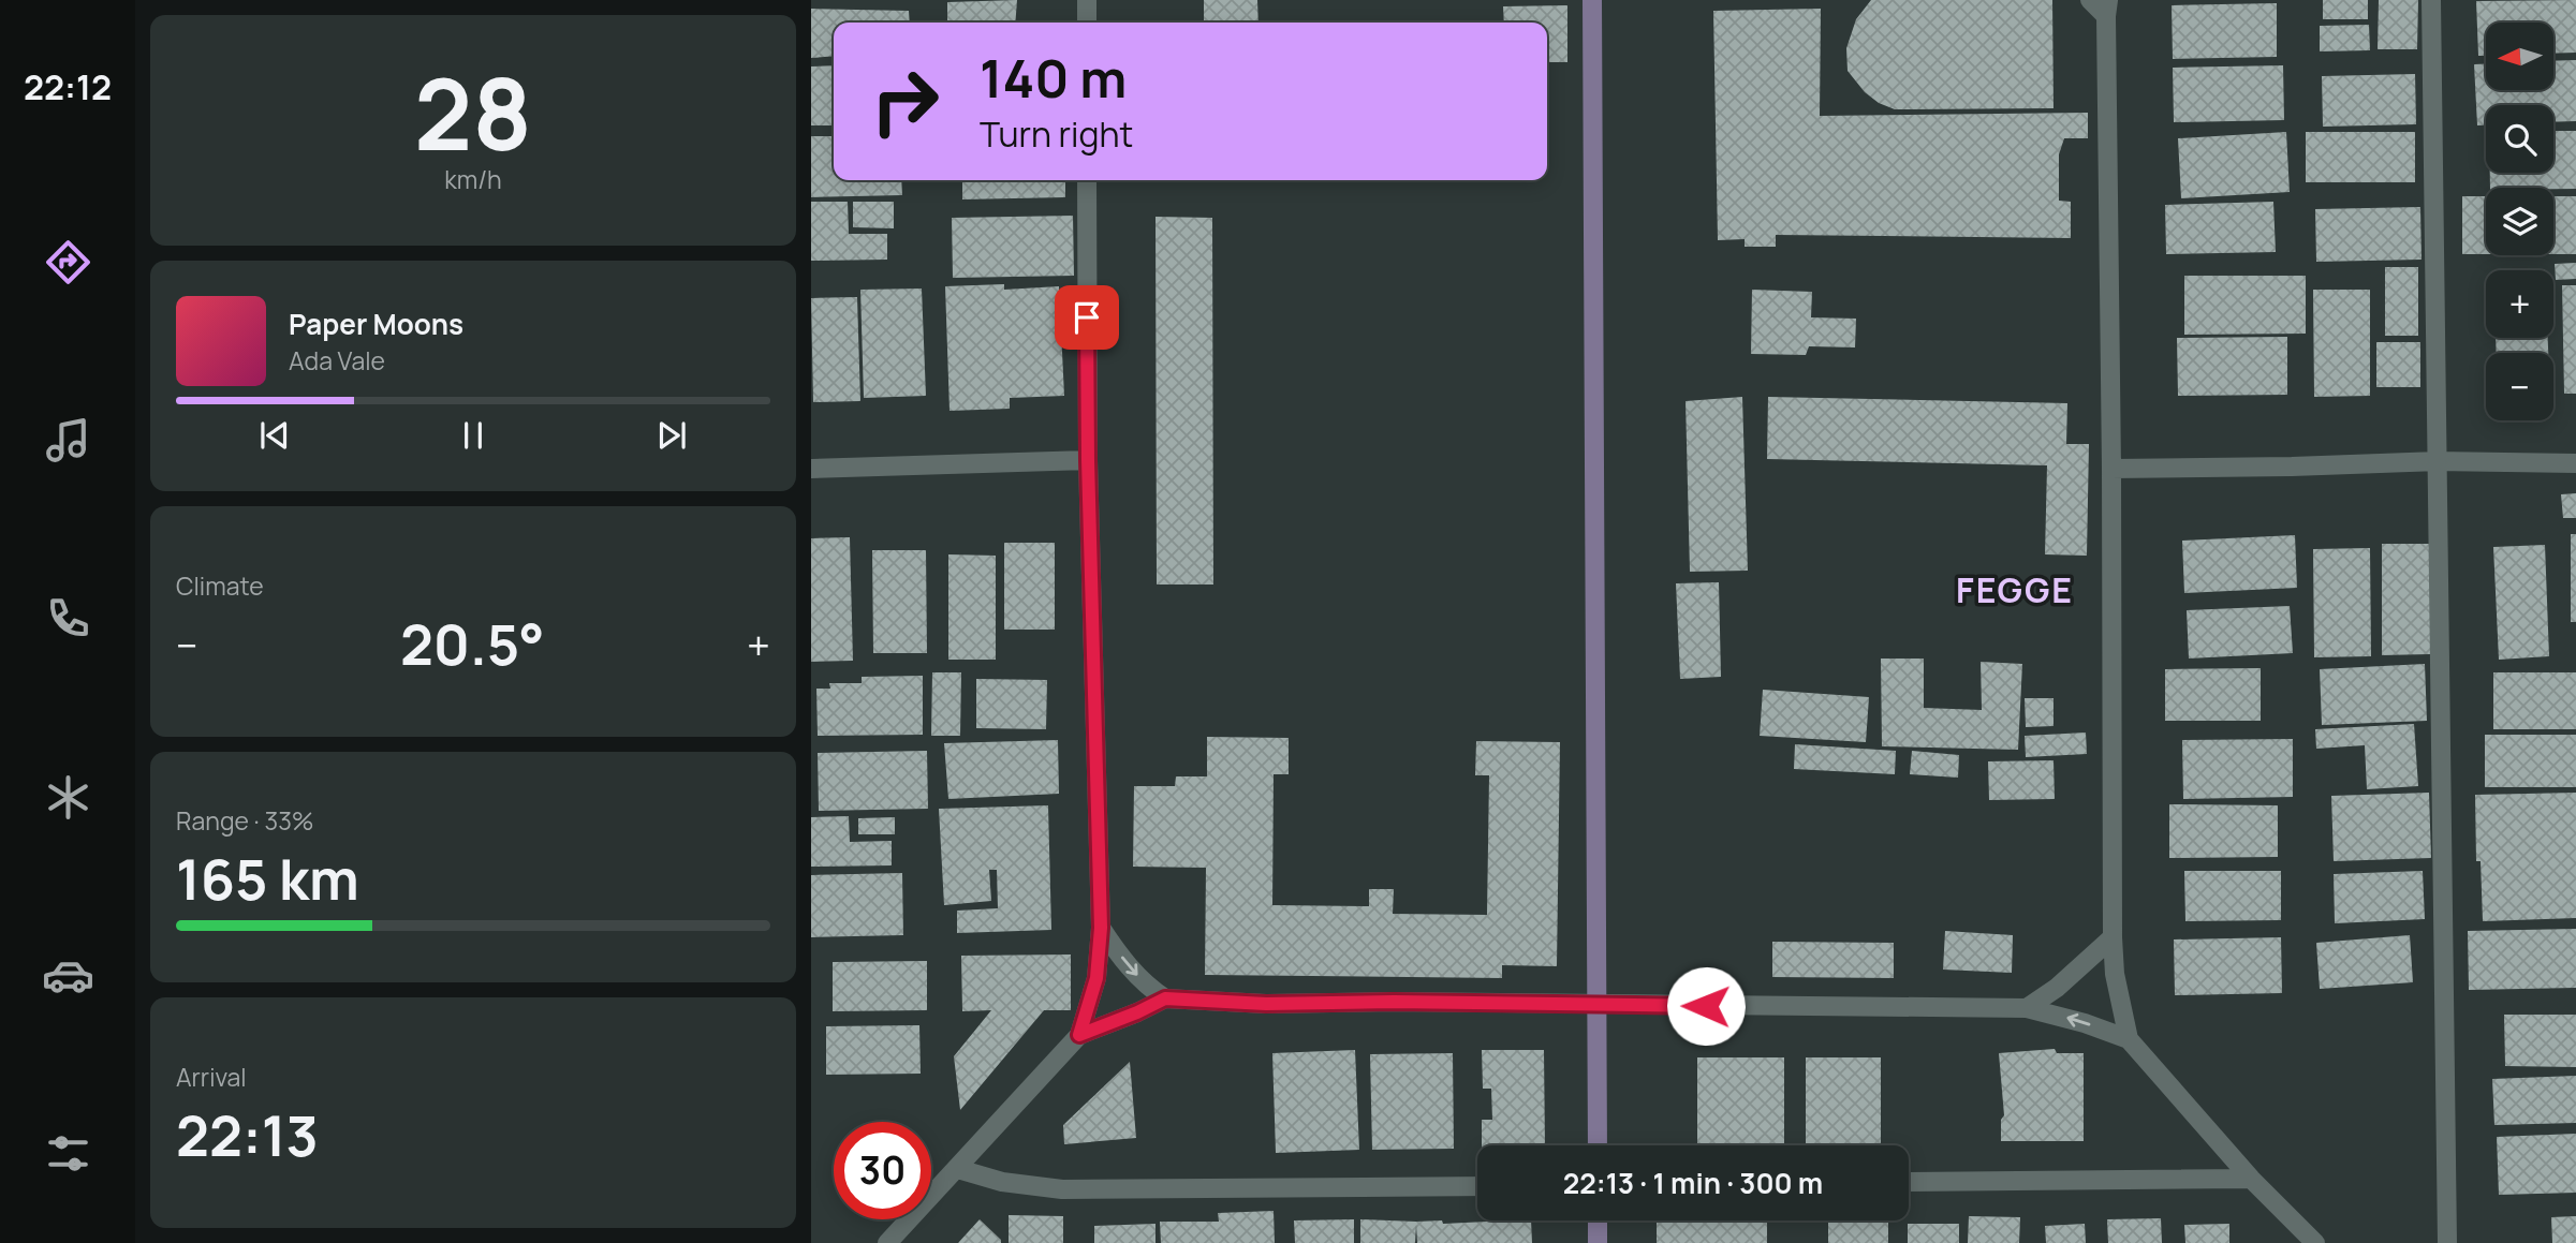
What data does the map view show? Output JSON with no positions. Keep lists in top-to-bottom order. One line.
{"districts":["FEGGE"],"north":"left","page":{"tabs":"22:12","tile":[["28","km/h"],"Climate",["Range · 33%","165 km"],["Arrival","22:13"]],"map_buttons":["+","−"],"turn":["140 m","Turn right"],"song":["Paper Moons","Ada Vale"],"heat":["−","20.5°","+"],"limit":"30","trip":"22:13 · 1 min · 300 m"}}
